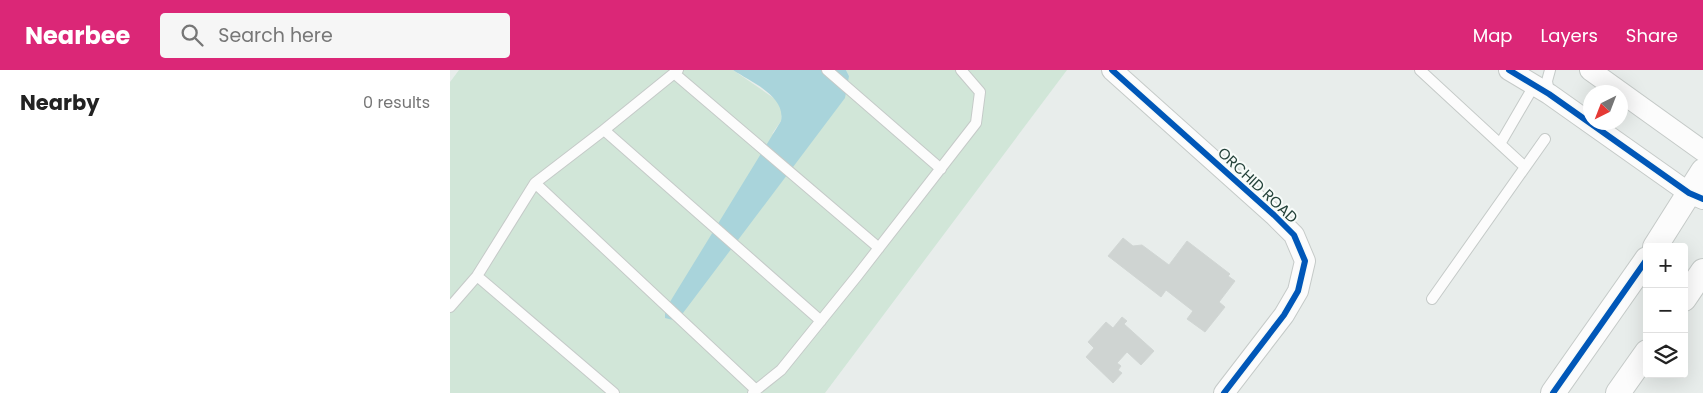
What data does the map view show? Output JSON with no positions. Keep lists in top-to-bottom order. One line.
{"streets":{"street":["ORCHID ROAD"]},"north":"bottom left","page":{"header":"Nearbee","search":"Search here","nav":["Map","Layers","Share"],"heading":["Nearby","0 results"],"map_buttons":["+","−"]}}
